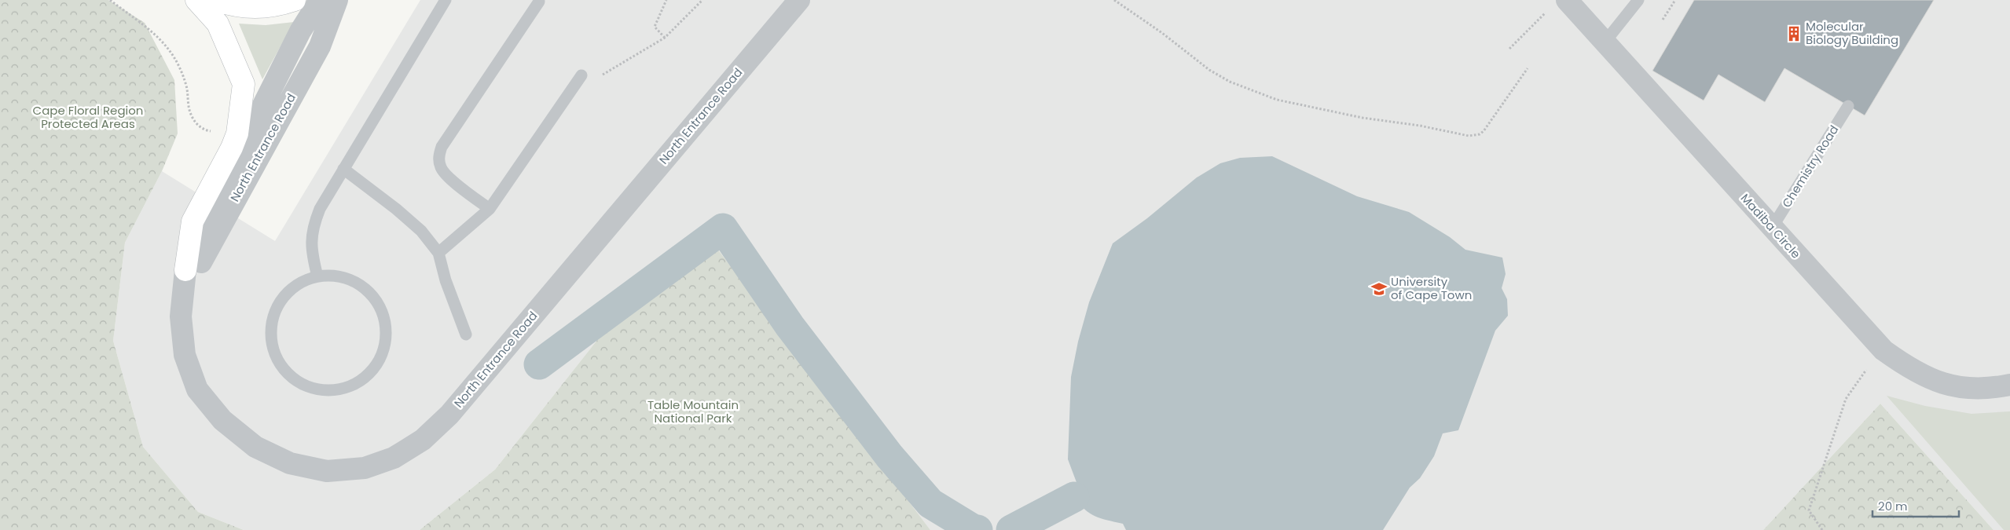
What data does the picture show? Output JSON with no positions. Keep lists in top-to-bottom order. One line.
{"streets":{"street":["North Entrance Road","Madiba Circle"],"lane":["Chemistry Road"]},"crossings":[["Chemistry Road","Madiba Circle"]],"parks":["Cape Floral Region Protected Areas","Table Mountain National Park"],"places":{"building":["Molecular Biology Building"],"school or university":["University of Cape Town"]},"scale_bar":"20 m"}
